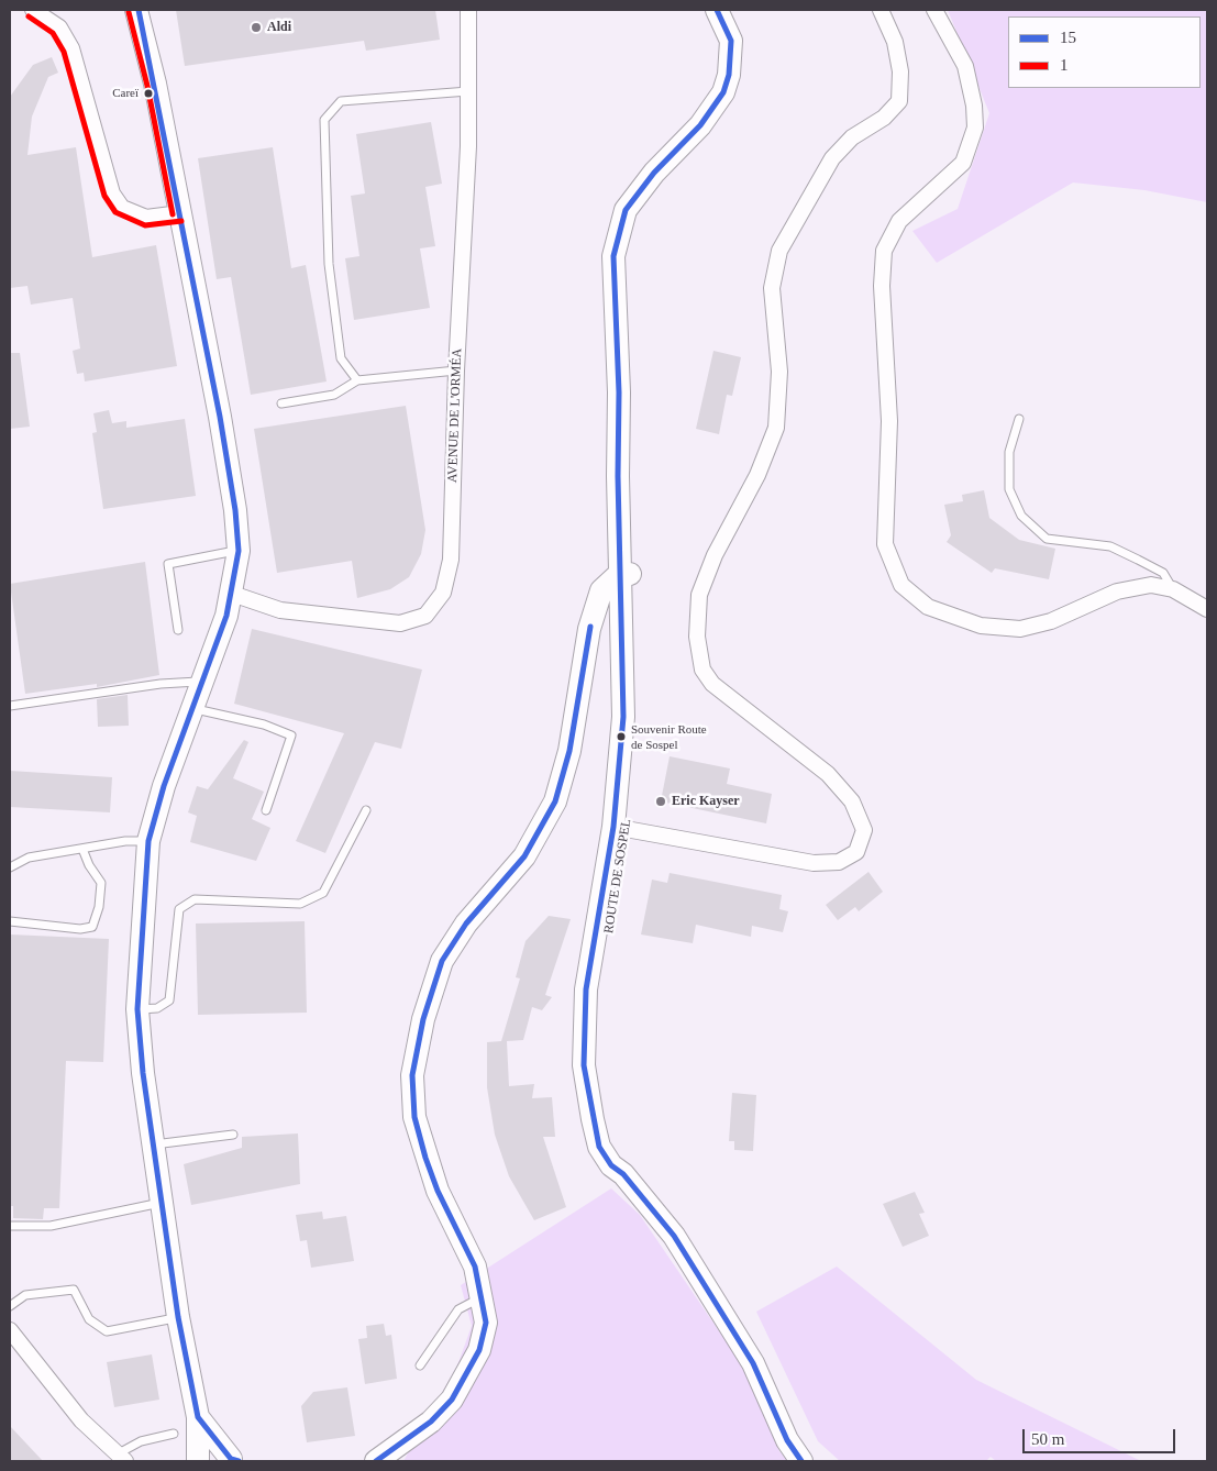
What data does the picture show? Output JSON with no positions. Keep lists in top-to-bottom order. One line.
{"streets":{"street":["AVENUE DE L'ORMÉA","ROUTE DE SOSPEL"]},"places":["Aldi","Careï","Souvenir Route de Sospel","Eric Kayser"],"lines":["transit line 15","transit line 1"],"legend":["15","1"],"scale_bar":"50 m"}
